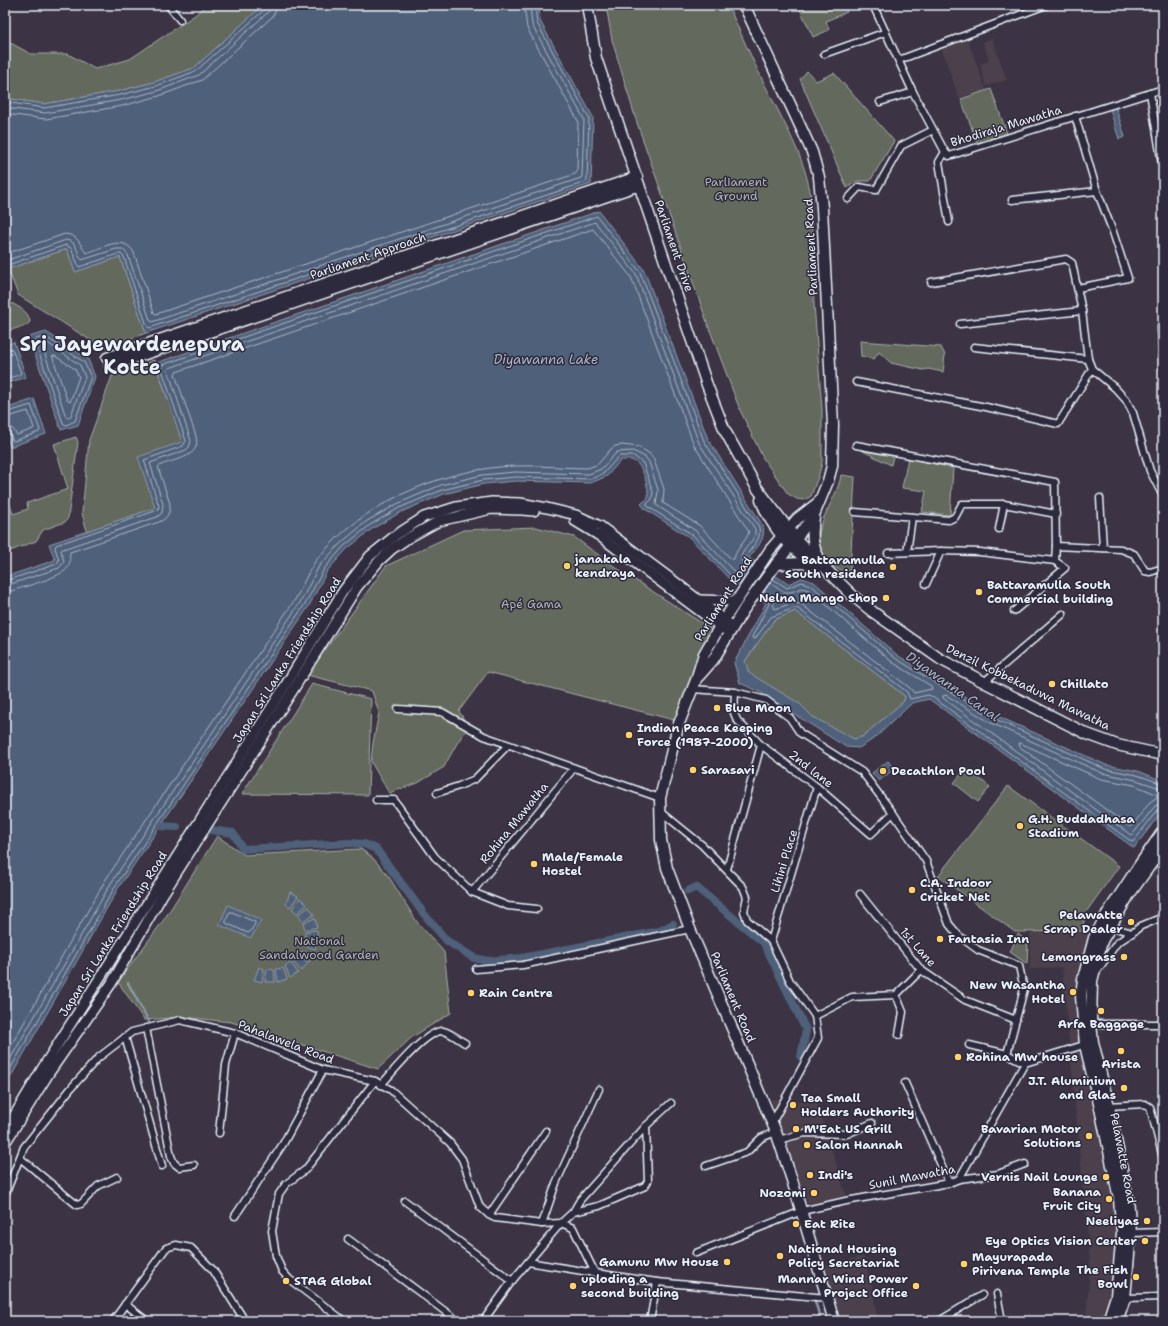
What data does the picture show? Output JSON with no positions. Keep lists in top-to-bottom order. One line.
{"streets":{"main road":["Parliament Drive","Parliament Road","Parliament Approach","Japan Sri Lanka Friendship Road","Denzil Kobbekaduwa Mawatha","Pelawatte Road"],"street":["Bhodiraja Mawatha","2nd lane","Rohina Mawatha","Lihini Place","1st Lane","Pahalawela Road","Sunil Mawatha"]},"crossings":[["Parliament Drive","Parliament Road"],["Parliament Drive","Parliament Approach"],["Parliament Road","Japan Sri Lanka Friendship Road"],["Parliament Road","Denzil Kobbekaduwa Mawatha"],["Parliament Road","Sunil Mawatha"],["2nd lane","Lihini Place"]],"districts":["Sri Jayewardenepura Kotte"],"water":["Diyawanna Lake","Diyawanna Canal"],"parks":["Parliament Ground","Apé Gama","National Sandalwood Garden"],"places":["janakala kendraya","Battaramulla South residence","Battaramulla South Commercial building","Nelna Mango Shop","Chillato","Blue Moon","Indian Peace Keeping Force (1987-2000)","Sarasavi","Decathlon Pool","G.H. Buddadhasa Stadium","Male/Female Hostel","C.A. Indoor Cricket Net","Pelawatte Scrap Dealer","Fantasia Inn","Lemongrass","New Wasantha Hotel","Rain Centre","Arfa Baggage","Arista","Rohina Mw house","J.T. Aluminium and Glas","Tea Small Holders Authority","M'Eat US Grill","Bavarian Motor Solutions","Salon Hannah","Indi's","Vernis Nail Lounge","Nozomi","Banana Fruit City","Neeliyas","Eat Rite","Eye Optics Vision Center","National Housing Policy Secretariat","Gamunu Mw House","Mayurapada Pirivena Temple","The Fish Bowl","STAG Global","uploding a second building","Mannar Wind Power Project Office"]}
